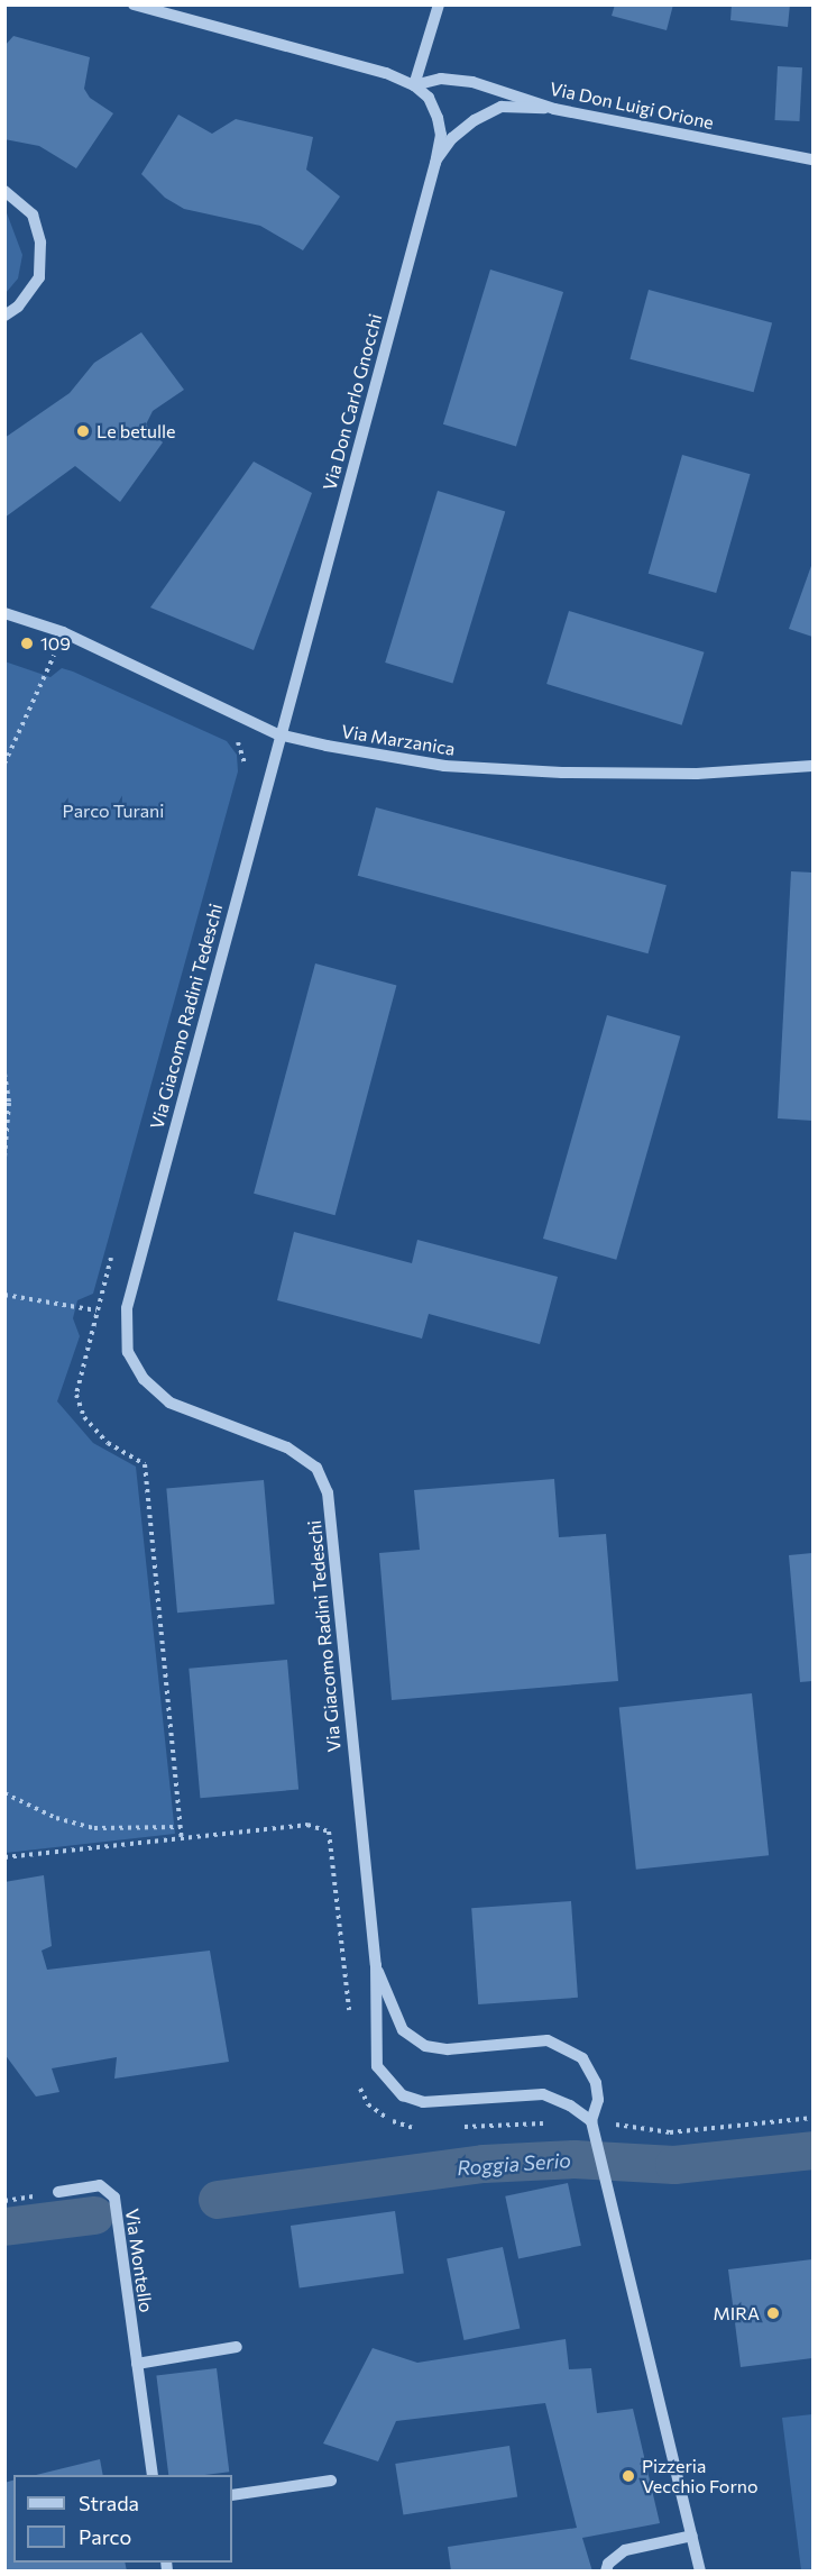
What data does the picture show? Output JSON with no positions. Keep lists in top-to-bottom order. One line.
{"streets":{"street":["Via Don Luigi Orione","Via Don Carlo Gnocchi","Via Marzanica","Via Giacomo Radini Tedeschi","Via Montello"]},"crossings":[["Via Don Luigi Orione","Via Don Carlo Gnocchi"],["Via Don Carlo Gnocchi","Via Marzanica"],["Via Don Carlo Gnocchi","Via Giacomo Radini Tedeschi"],["Via Marzanica","Via Giacomo Radini Tedeschi"]],"water":["Roggia Serio"],"parks":["Parco Turani"],"places":["Le betulle","109","MIRA","Pizzeria Vecchio Forno"],"legend":["Strada","Parco"]}
